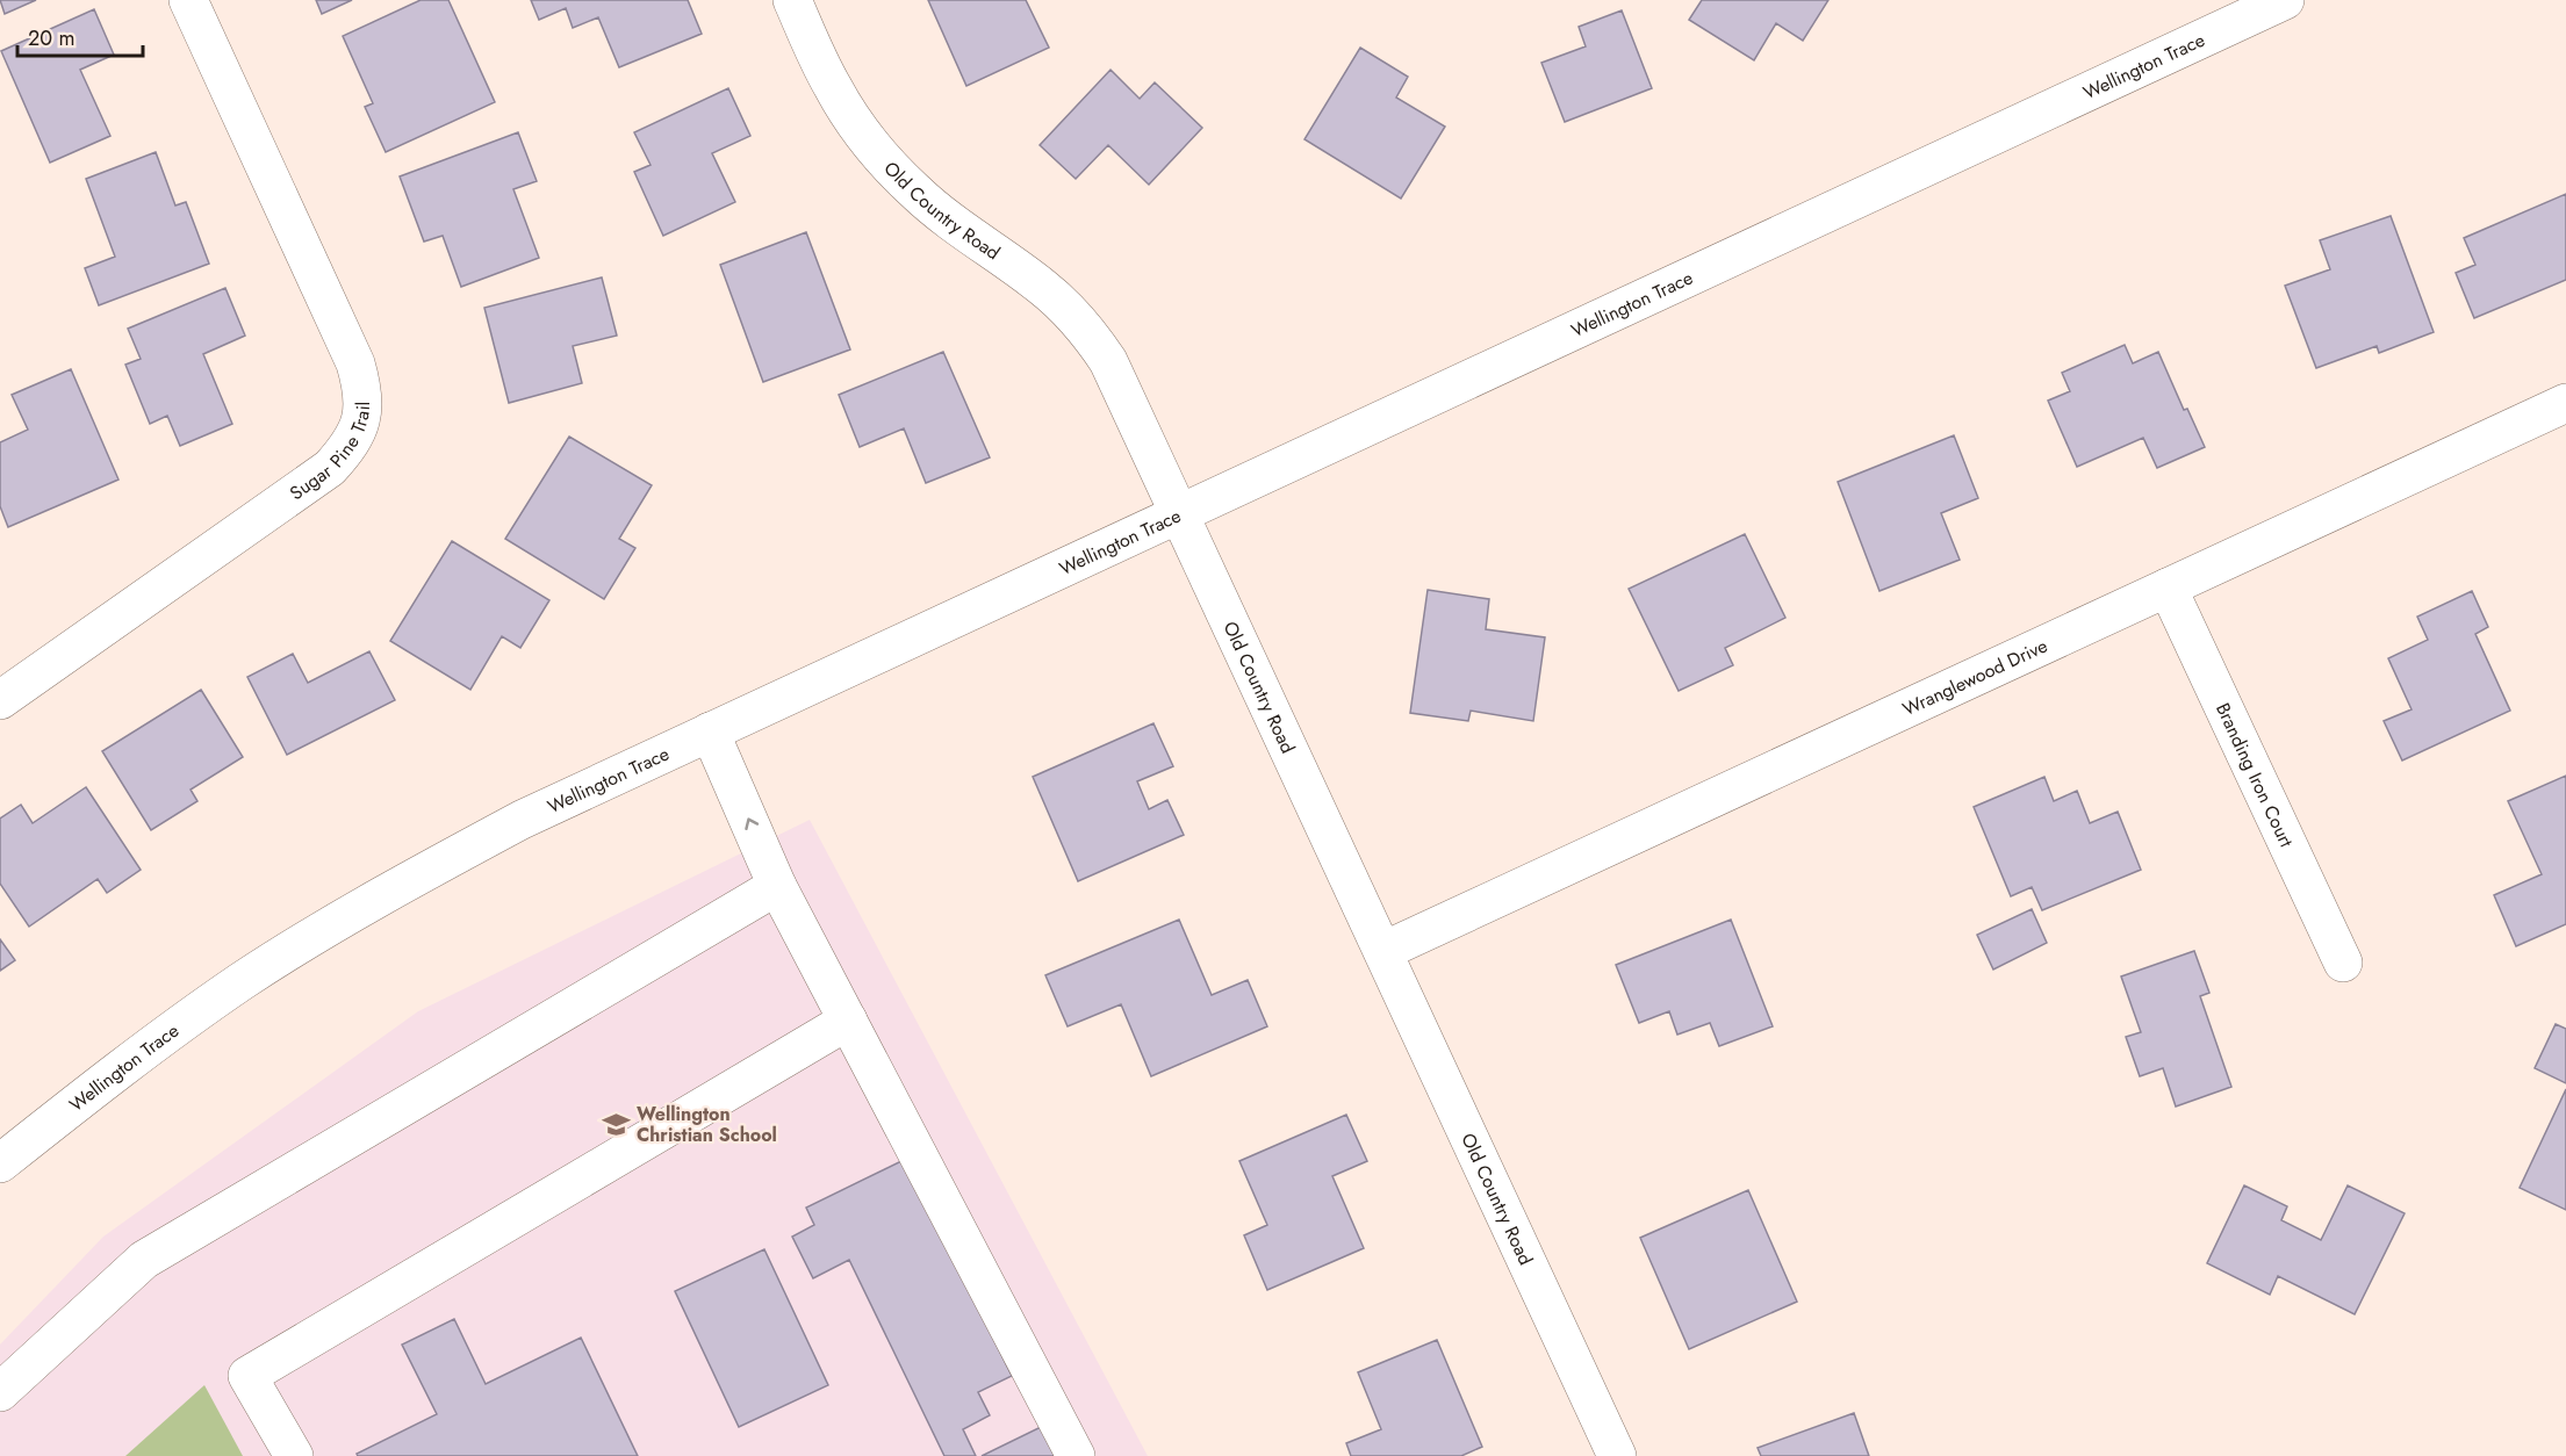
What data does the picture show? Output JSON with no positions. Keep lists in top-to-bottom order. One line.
{"streets":{"street":["Wellington Trace","Old Country Road","Sugar Pine Trail","Wranglewood Drive","Branding Iron Court"]},"crossings":[["Wellington Trace","Old Country Road"],["Old Country Road","Wranglewood Drive"],["Wranglewood Drive","Branding Iron Court"]],"places":{"school or university":["Wellington Christian School"]},"scale_bar":"20 m"}
